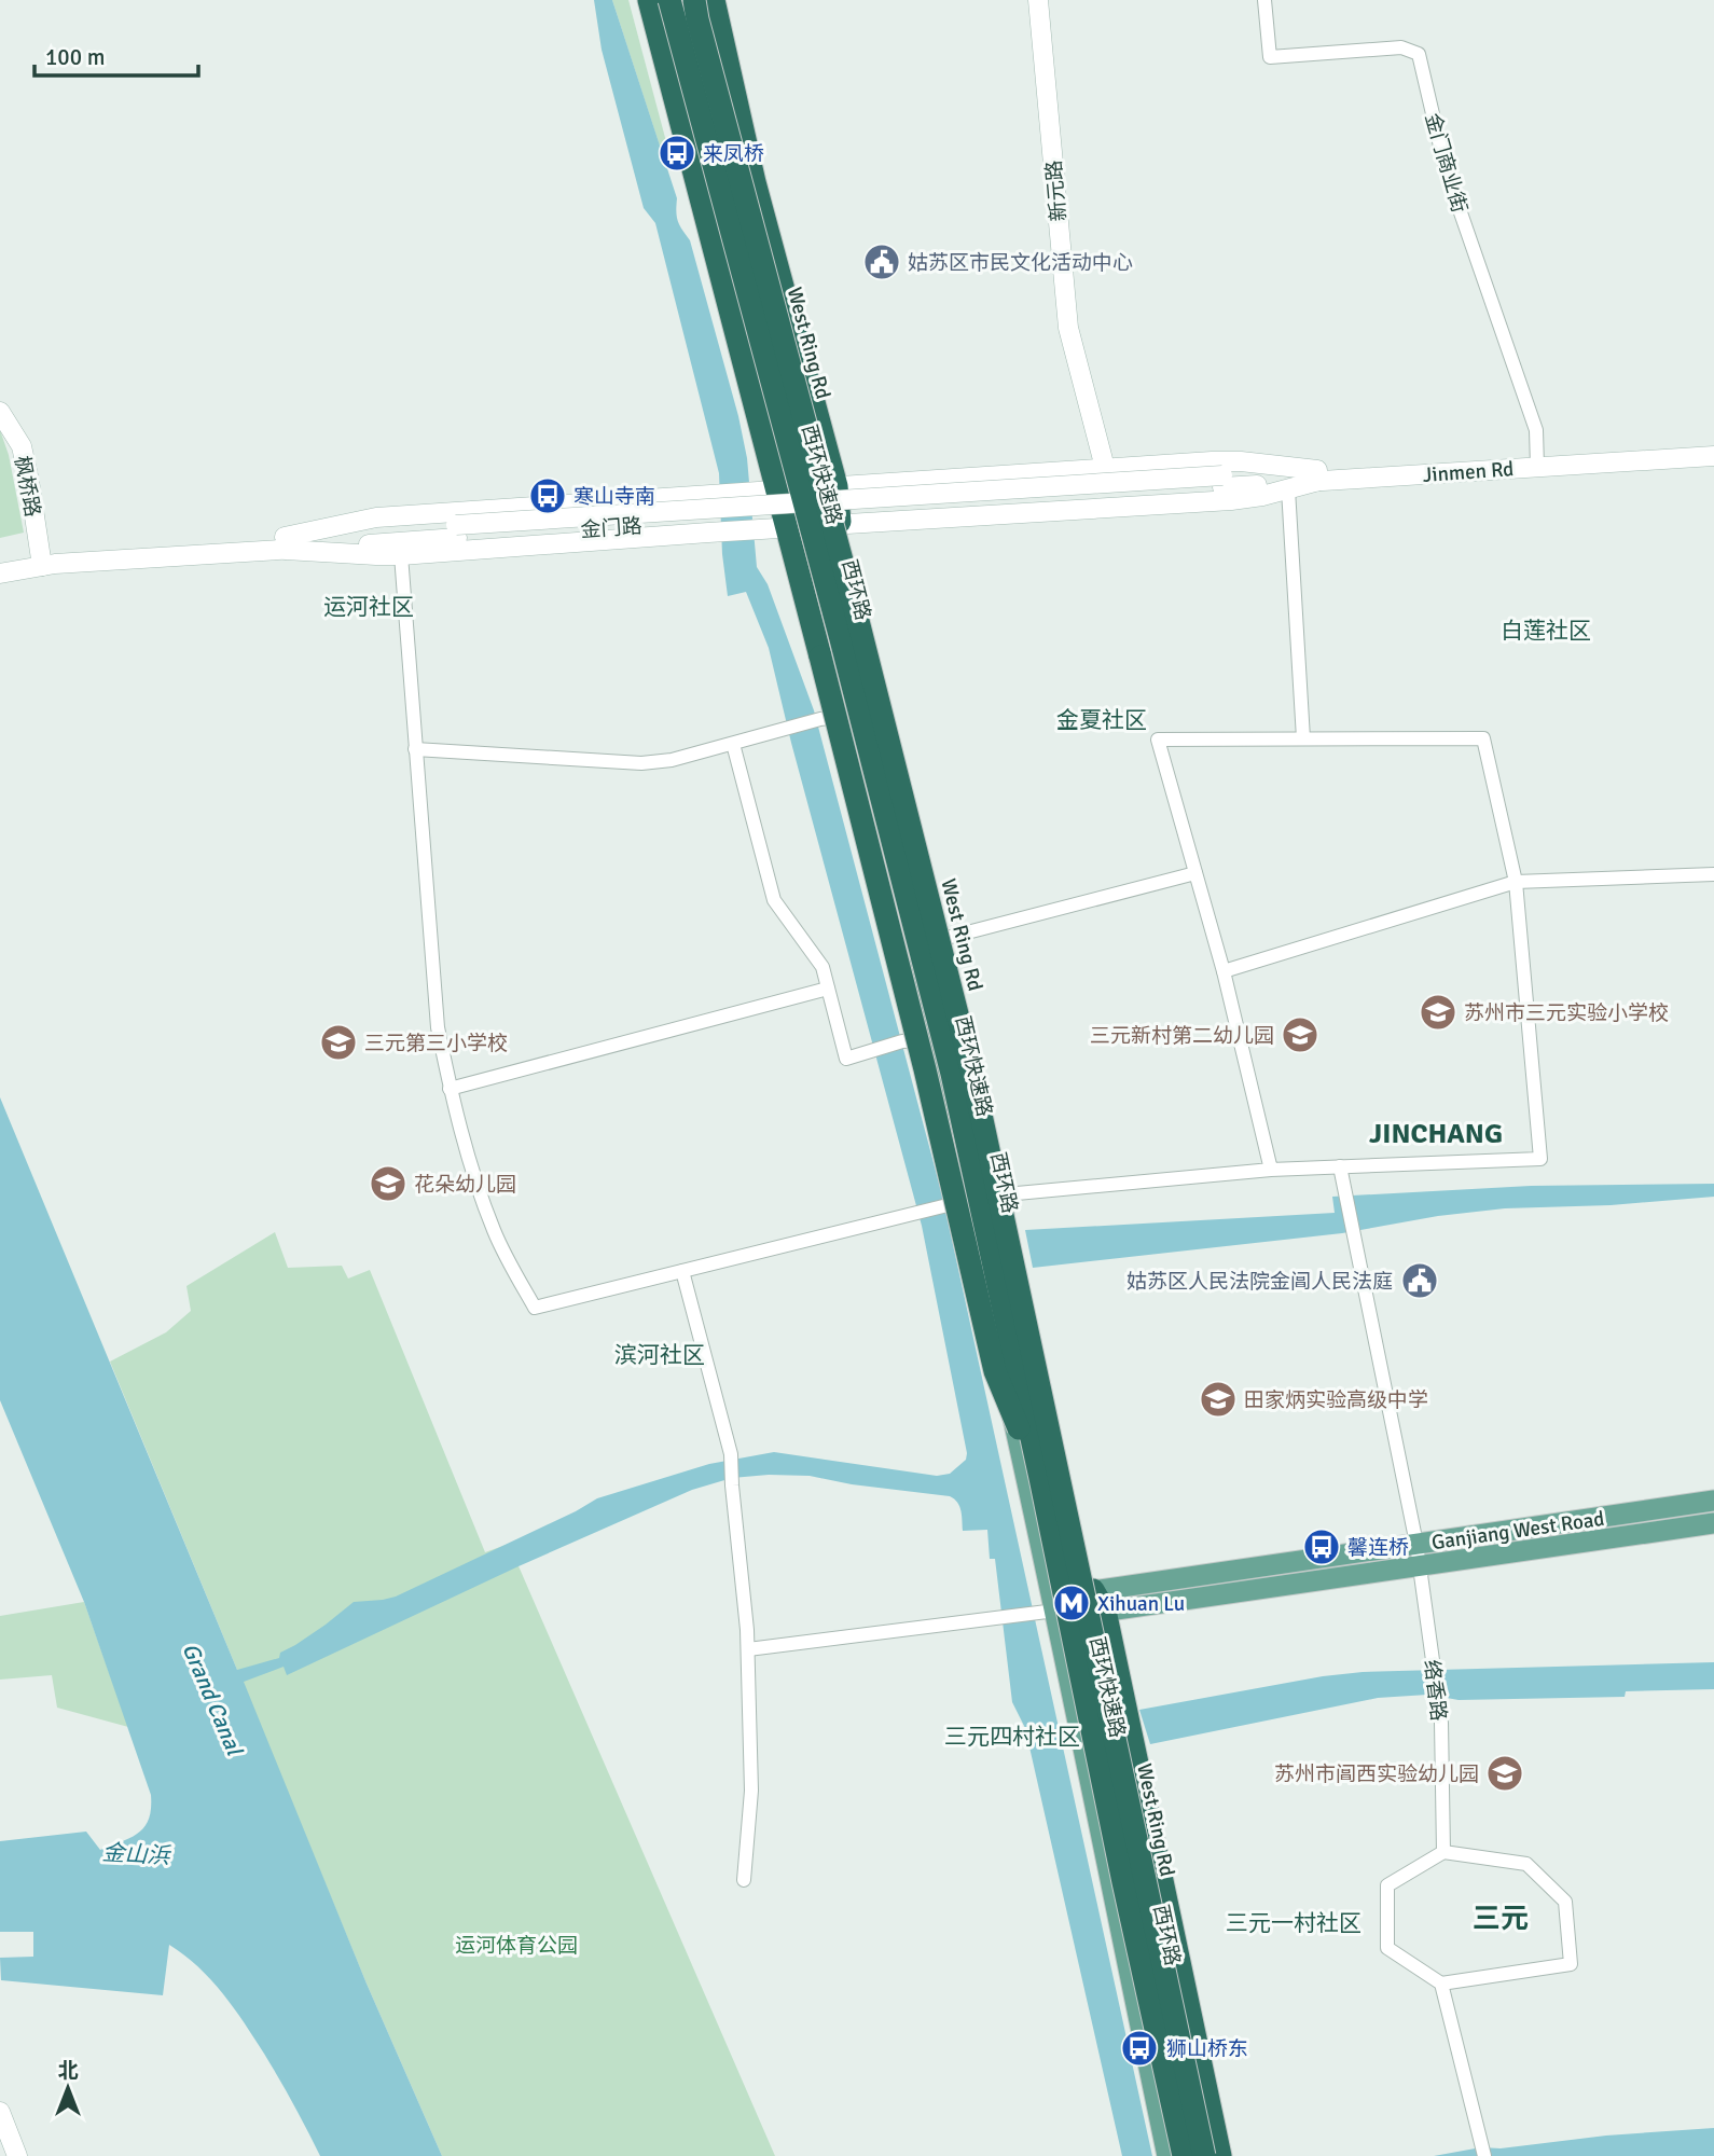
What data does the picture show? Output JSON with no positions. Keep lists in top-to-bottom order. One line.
{"streets":{"highway":["West Ring Rd","西环快速路"],"main road":["新元路","Jinmen Rd","枫桥路","金门路","西环路","Ganjiang West Road"],"street":["金门商业街","络香路"]},"crossings":[["金门商业街","Jinmen Rd"],["Jinmen Rd","金门路"],["枫桥路","金门路"],["西环路","Ganjiang West Road"],["Ganjiang West Road","络香路"]],"districts":["运河社区","白莲社区","金夏社区","JINCHANG","滨河社区","三元四村社区","三元","三元一村社区"],"water":["Grand Canal","金山浜"],"parks":["运河体育公园"],"places":{"bus stop":["来凤桥","寒山寺南","馨连桥","狮山桥东"],"public building":["姑苏区市民文化活动中心","姑苏区人民法院金阊人民法庭"],"school or university":["苏州市三元实验小学校","三元新村第二幼儿园","三元第三小学校","花朵幼儿园","田家炳实验高级中学","苏州市阊西实验幼儿园"],"metro station":["Xihuan Lu"]},"scale_bar":"100 m","north":"top"}
